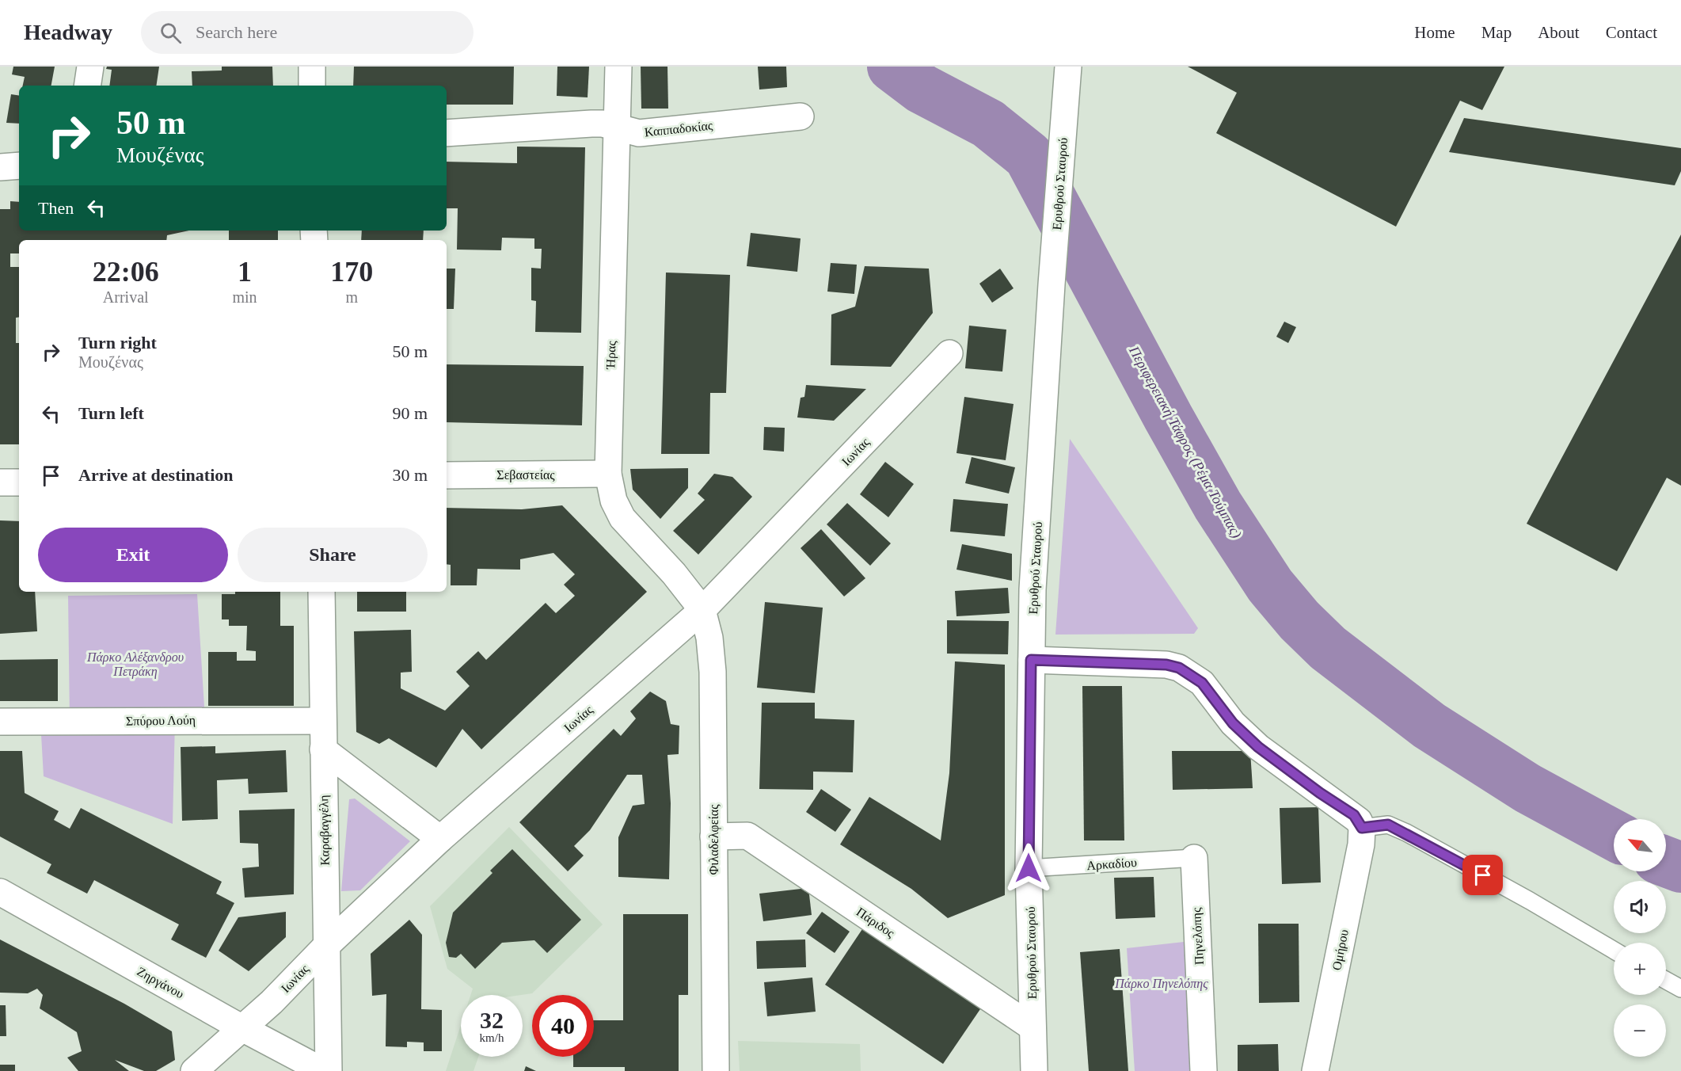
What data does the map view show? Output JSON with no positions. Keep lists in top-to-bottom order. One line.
{"streets":{"street":["Καππαδοκίας","Ερυθρού Σταυρού","Ήρας","Ιωνίας","Σεβαστείας","Σπύρου Λούη","Καραβαγγέλη","Φιλαδελφείας","Πάριδος","Πηνελόπης","Ομήρου","Ζηργάνου"],"lane":["Αρκαδίου"]},"crossings":[["Καππαδοκίας","Ήρας"],["Ερυθρού Σταυρού","Αρκαδίου"],["Ερυθρού Σταυρού","Πάριδος"],["Ήρας","Ιωνίας"],["Ήρας","Σεβαστείας"],["Ήρας","Φιλαδελφείας"],["Ιωνίας","Καραβαγγέλη"],["Ιωνίας","Φιλαδελφείας"],["Ιωνίας","Ζηργάνου"],["Σπύρου Λούη","Καραβαγγέλη"],["Φιλαδελφείας","Πάριδος"],["Αρκαδίου","Πηνελόπης"]],"water":["Περιφερειακή Τάφρος (Ρέμα Τούμπας)"],"parks":["Πάρκο Αλέξανδρου Πετράκη","Πάρκο Πηνελόπης"],"north":"top left","page":{"header":"Headway","search":"Search here","nav":["Home","Map","About","Contact"],"turn":["50 m","Μουζένας"],"then":"Then","eta":["22:06","Arrival","1","min","170","m"],"list":[{"name":"Turn right","note":"Μουζένας","value":"50 m"},{"name":"Turn left","value":"90 m"},{"name":"Arrive at destination","value":"30 m"}],"buttons":["Exit","Share"],"map_buttons":["+","−"],"speed":"32 km/h","limit":"40"}}
